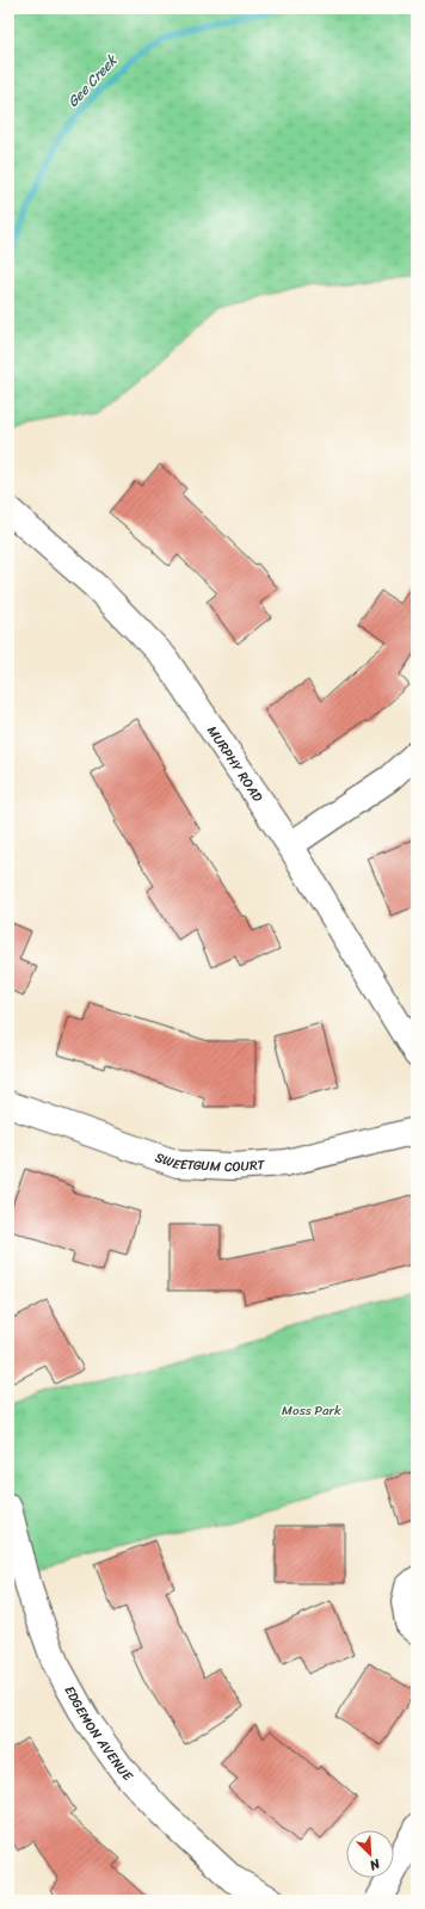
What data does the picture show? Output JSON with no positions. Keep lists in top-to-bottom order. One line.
{"streets":{"street":["MURPHY ROAD","SWEETGUM COURT","EDGEMON AVENUE"]},"water":["Gee Creek"],"parks":["Moss Park"],"north":"bottom right"}
